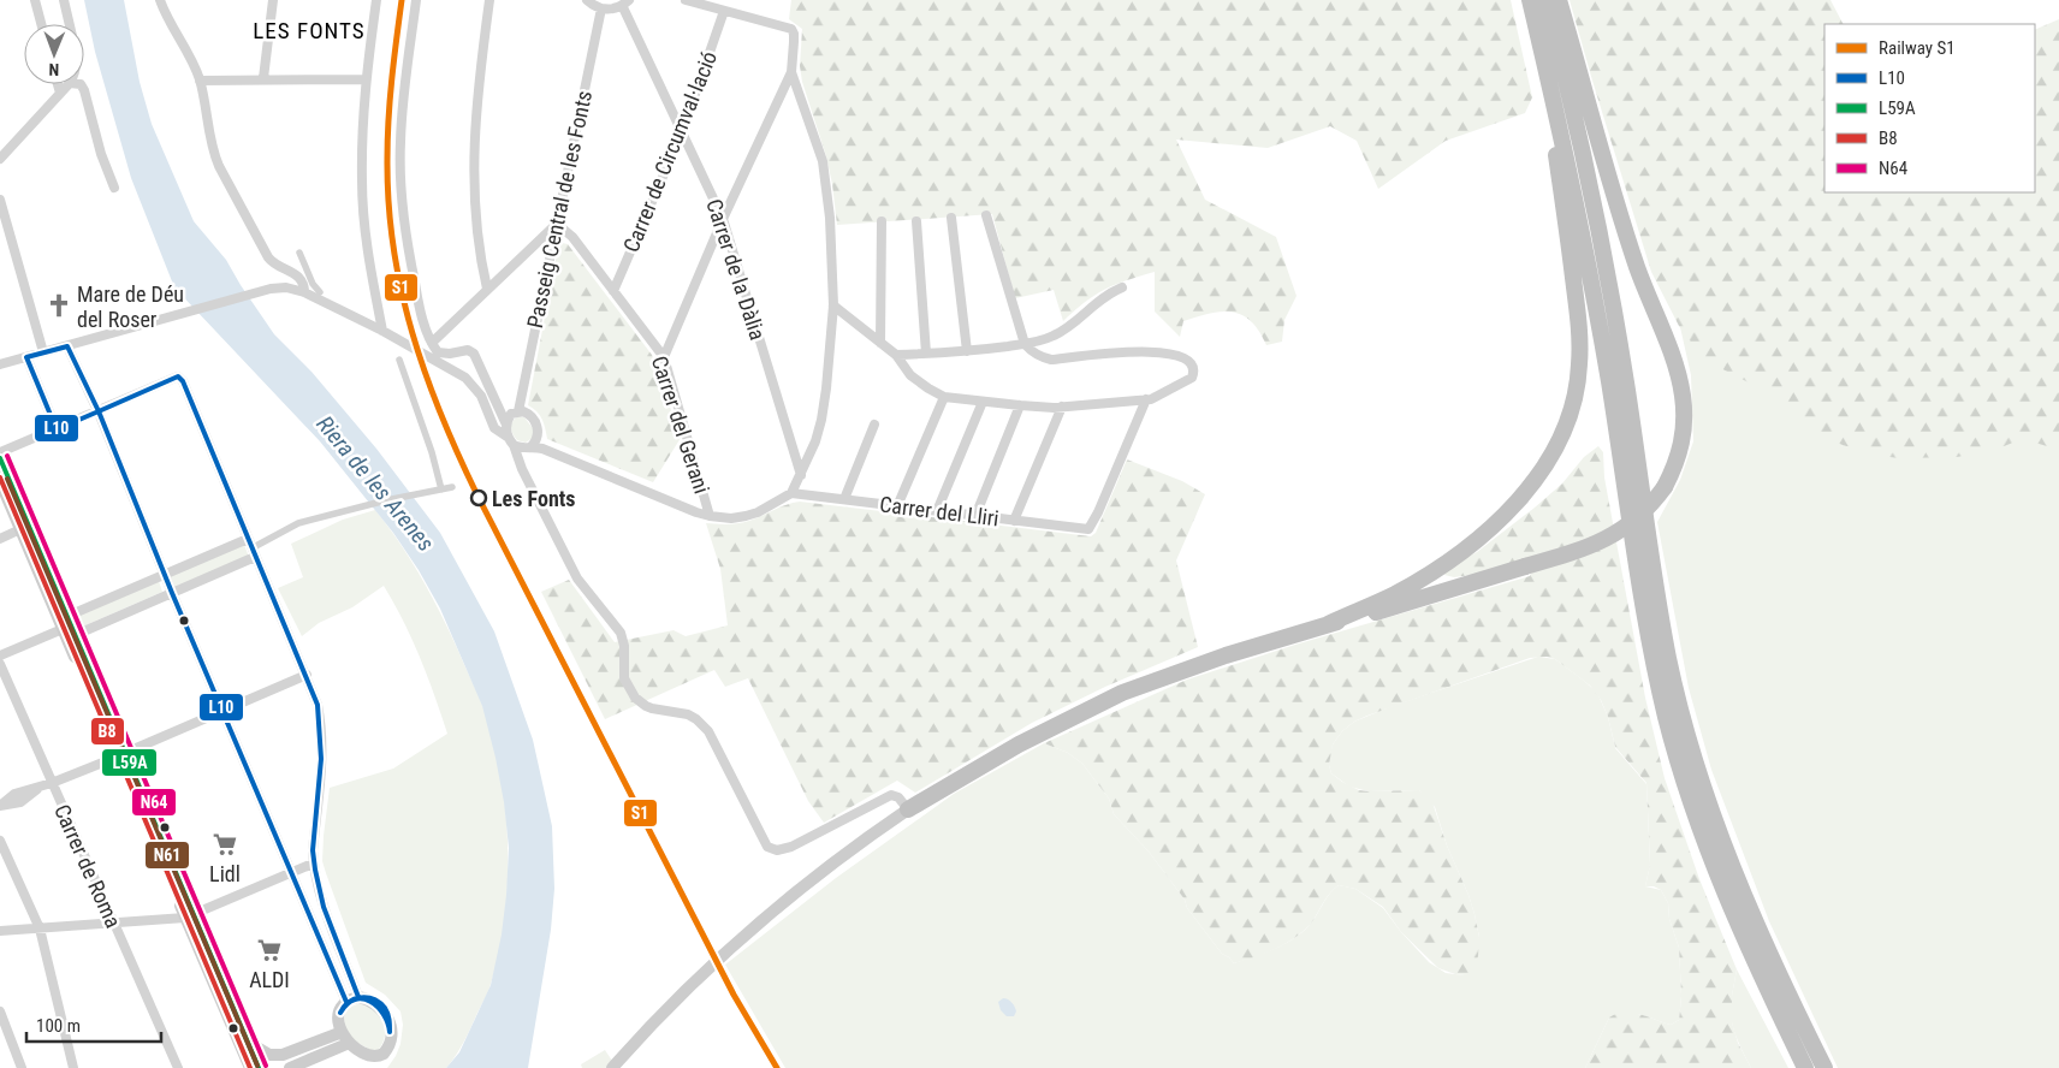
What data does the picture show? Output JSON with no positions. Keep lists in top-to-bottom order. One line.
{"streets":{"street":["Carrer de Circumval·lació","Passeig Central de les Fonts","Carrer de la Dàlia","Carrer del Gerani","Carrer del Lliri","Carrer de Roma"]},"crossings":[["Carrer de Circumval·lació","Carrer de la Dàlia"],["Carrer de Circumval·lació","Carrer del Gerani"],["Passeig Central de les Fonts","Carrer del Gerani"]],"districts":["LES FONTS"],"water":["Riera de les Arenes"],"places":{"church":["Mare de Déu del Roser"],"other":["Les Fonts"],"supermarket":["Lidl","ALDI"]},"lines":["rail line S1","transit line L10","transit line N64","transit line L59A","transit line B8","transit line N61"],"legend":["Railway S1","L10","L59A","B8","N64"],"scale_bar":"100 m","north":"bottom"}
